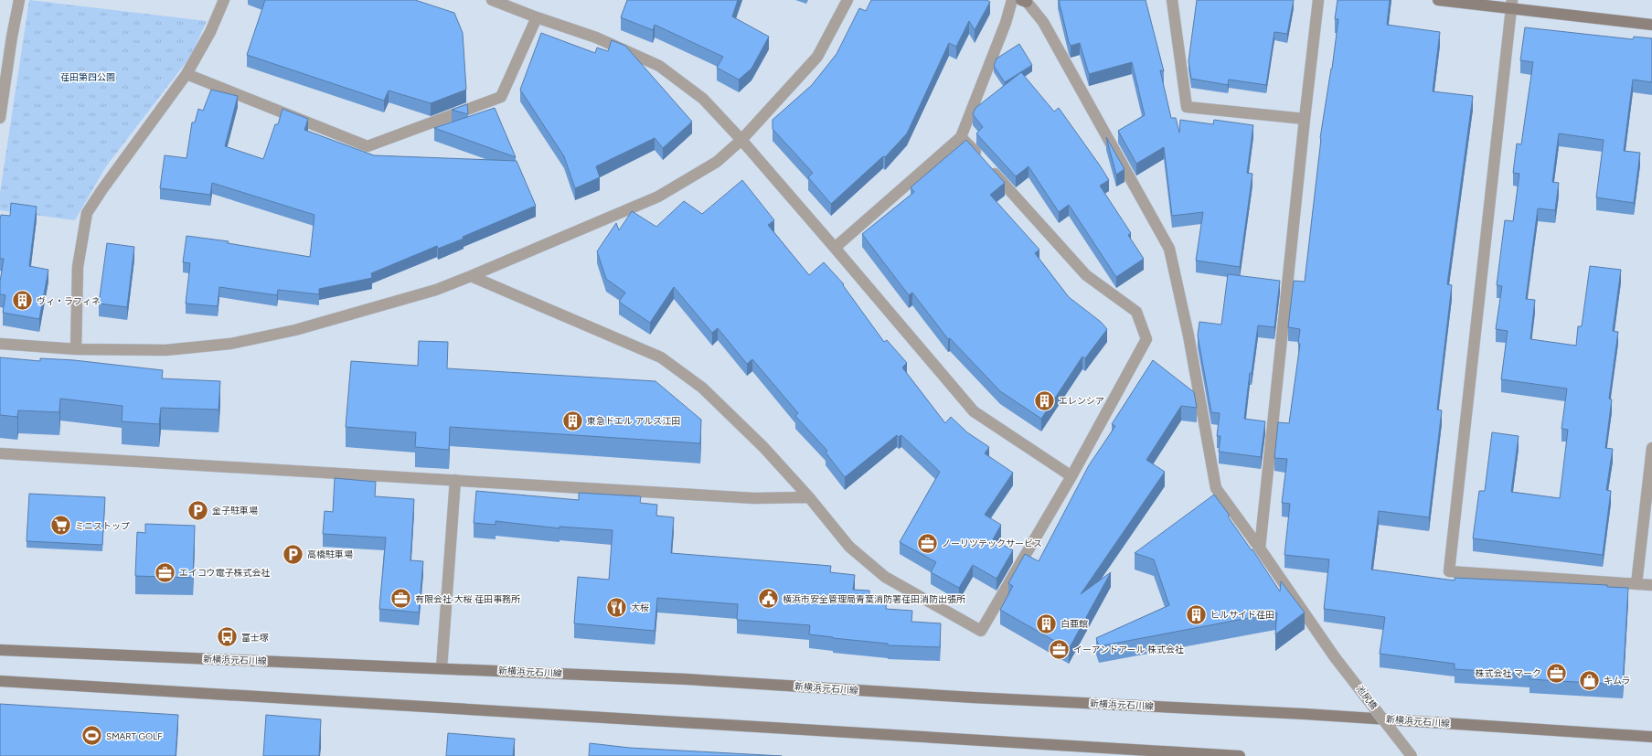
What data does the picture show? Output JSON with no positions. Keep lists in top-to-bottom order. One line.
{"streets":{"street":["新横浜元石川線","池尻橋"]},"parks":["荏田第四公園"],"places":{"building":["ヴィ・ラフィネ","エレンシア","東急ドエル アルス江田","ヒルサイド荏田","白亜館"],"parking":["金子駐車場","高橋駐車場"],"supermarket":["ミニストップ"],"office":["ノーリツテックサービス","エイコウ電子株式会社","有限会社 大桜 荏田事務所","イーアンドアール 株式会社","株式会社 マーク"],"public building":["横浜市安全管理局青葉消防署荏田消防出張所"],"restaurant":["大桜"],"bus stop":["富士塚"],"shop":["キムラ"],"sports":["SMART GOLF"]}}
